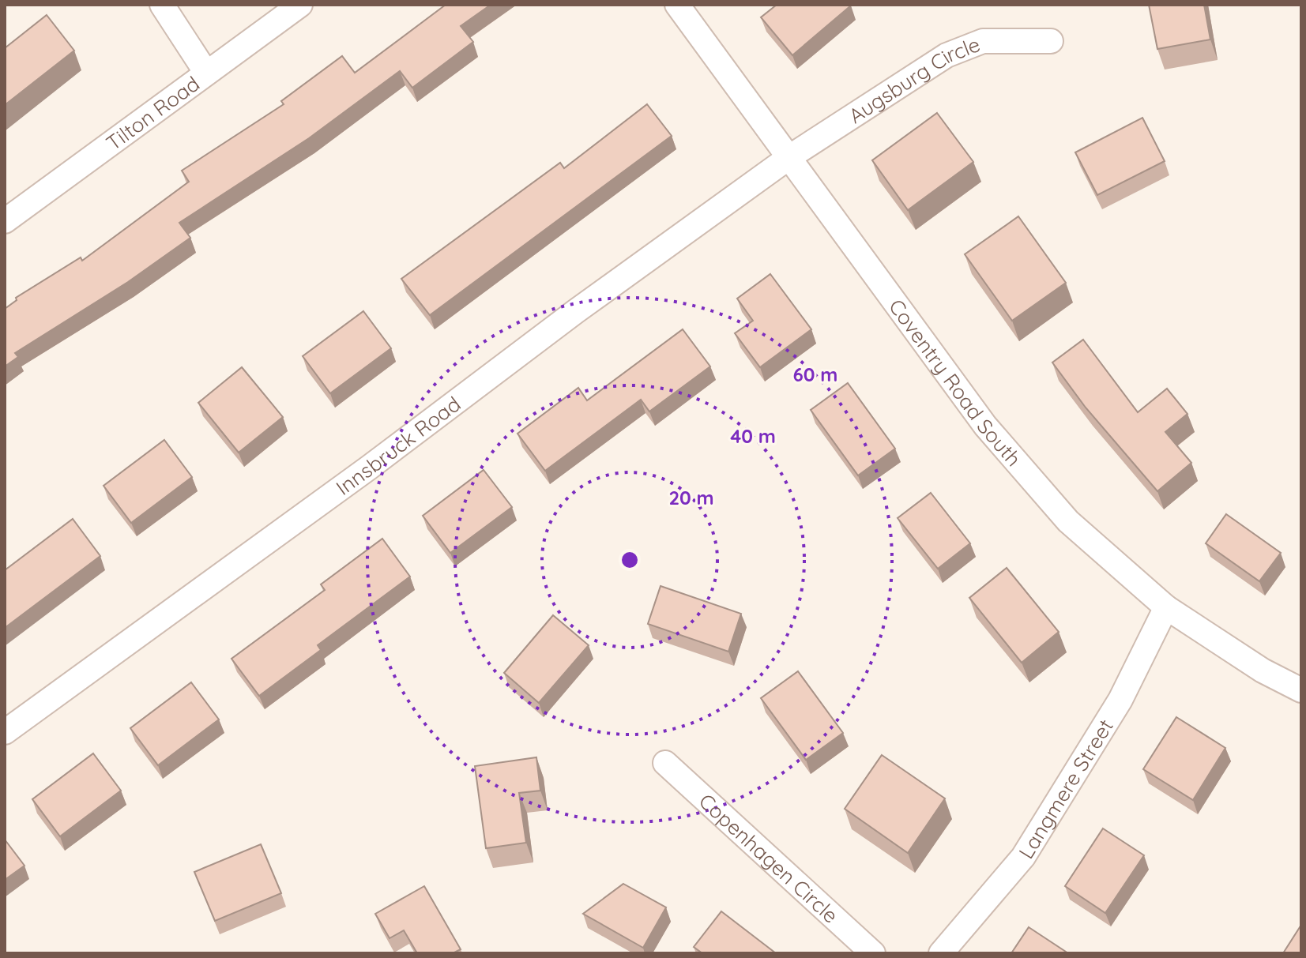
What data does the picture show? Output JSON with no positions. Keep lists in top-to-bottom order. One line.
{"streets":{"street":["Augsburg Circle","Tilton Road","Coventry Road South","Innsbruck Road","Langmere Street","Copenhagen Circle"]},"crossings":[["Augsburg Circle","Coventry Road South"],["Augsburg Circle","Innsbruck Road"],["Coventry Road South","Innsbruck Road"],["Coventry Road South","Langmere Street"]],"rings":["60 m","40 m","20 m"]}
